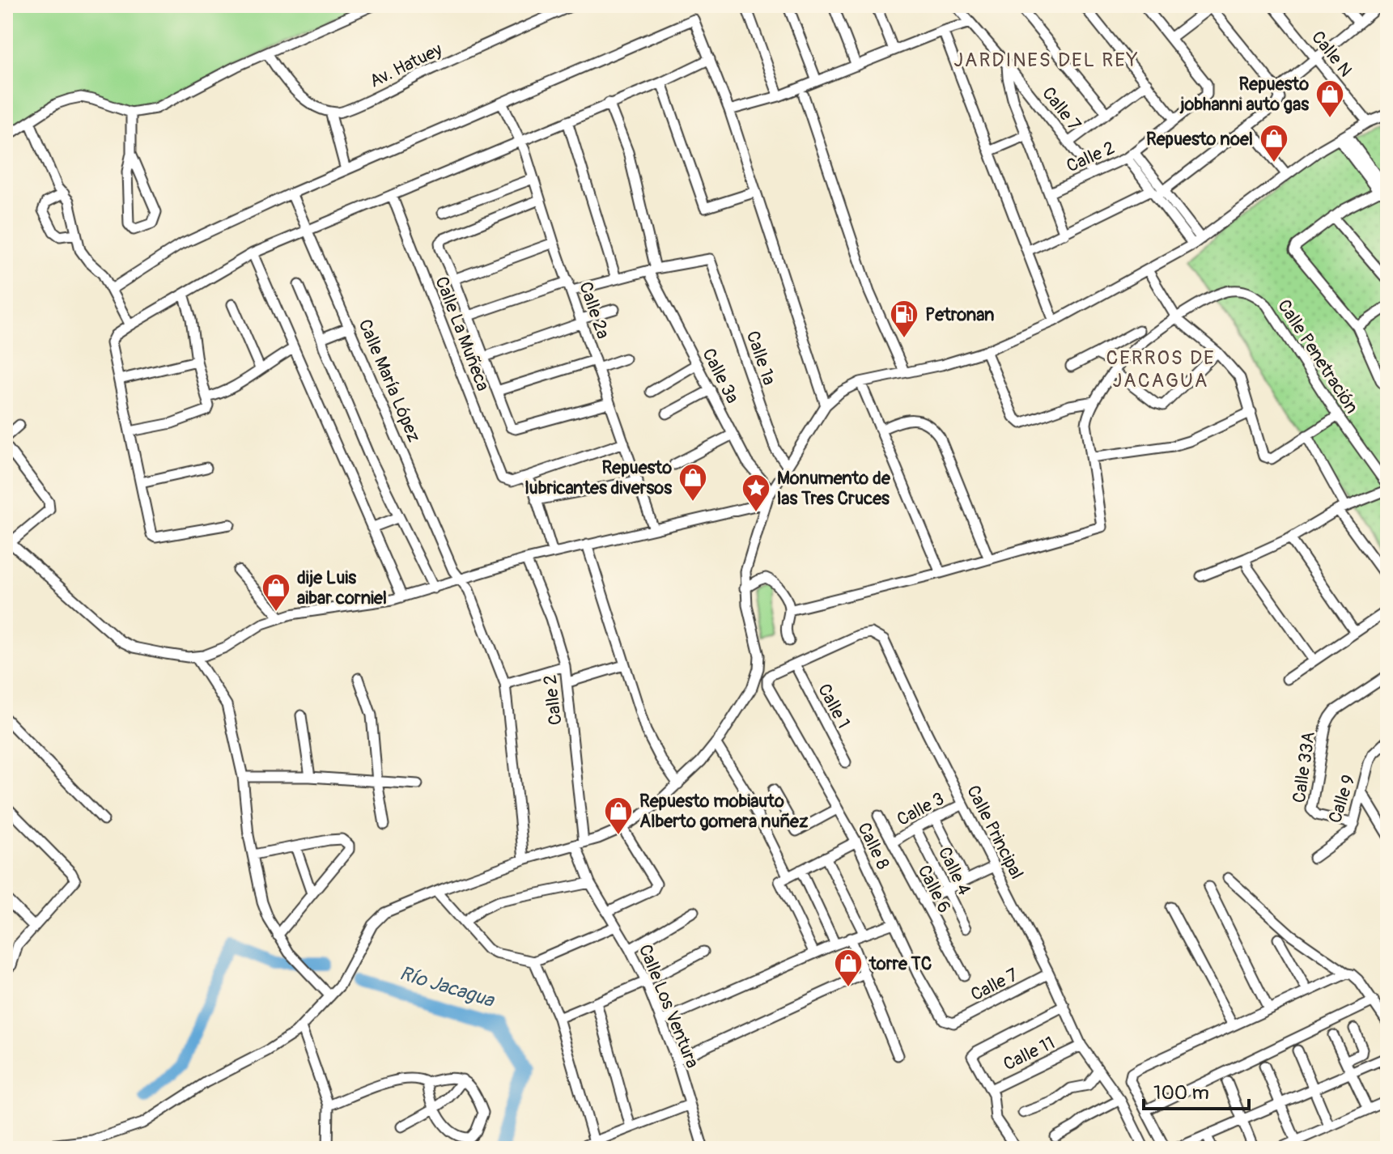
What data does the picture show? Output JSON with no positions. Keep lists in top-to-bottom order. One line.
{"streets":{"street":["Calle N","Av. Hatuey","Calle 7","Calle 2","Calle 2a","Calle La Muñeca","Calle Penetración","Calle 1a","Calle 3a","Calle María López","Calle 1","Calle 33A","Calle 9","Calle 3","Calle Principal","Calle 8","Calle 4","Calle 6","Calle Los Ventura","Calle 11"]},"crossings":[["Calle 7","Calle 2"],["Calle 7","Calle Principal"],["Calle 7","Calle 8"],["Calle 2","Calle Los Ventura"],["Calle 1a","Calle 3a"],["Calle 1","Calle Principal"],["Calle 33A","Calle 9"],["Calle 3","Calle Principal"],["Calle 3","Calle 4"],["Calle 3","Calle 6"],["Calle Principal","Calle 8"],["Calle Principal","Calle 11"]],"districts":["JARDINES DEL REY","CERROS DE JACAGUA"],"water":["Río Jacagua"],"places":{"shop":["Repuesto jobhanni auto gas","Repuesto noel","Repuesto lubricantes diversos","dije Luis aibar corniel","Repuesto mobiauto Alberto gomera nuñez","torre TC"],"fuel station":["Petronan"],"place":["Monumento de las Tres Cruces"]},"scale_bar":"100 m"}
